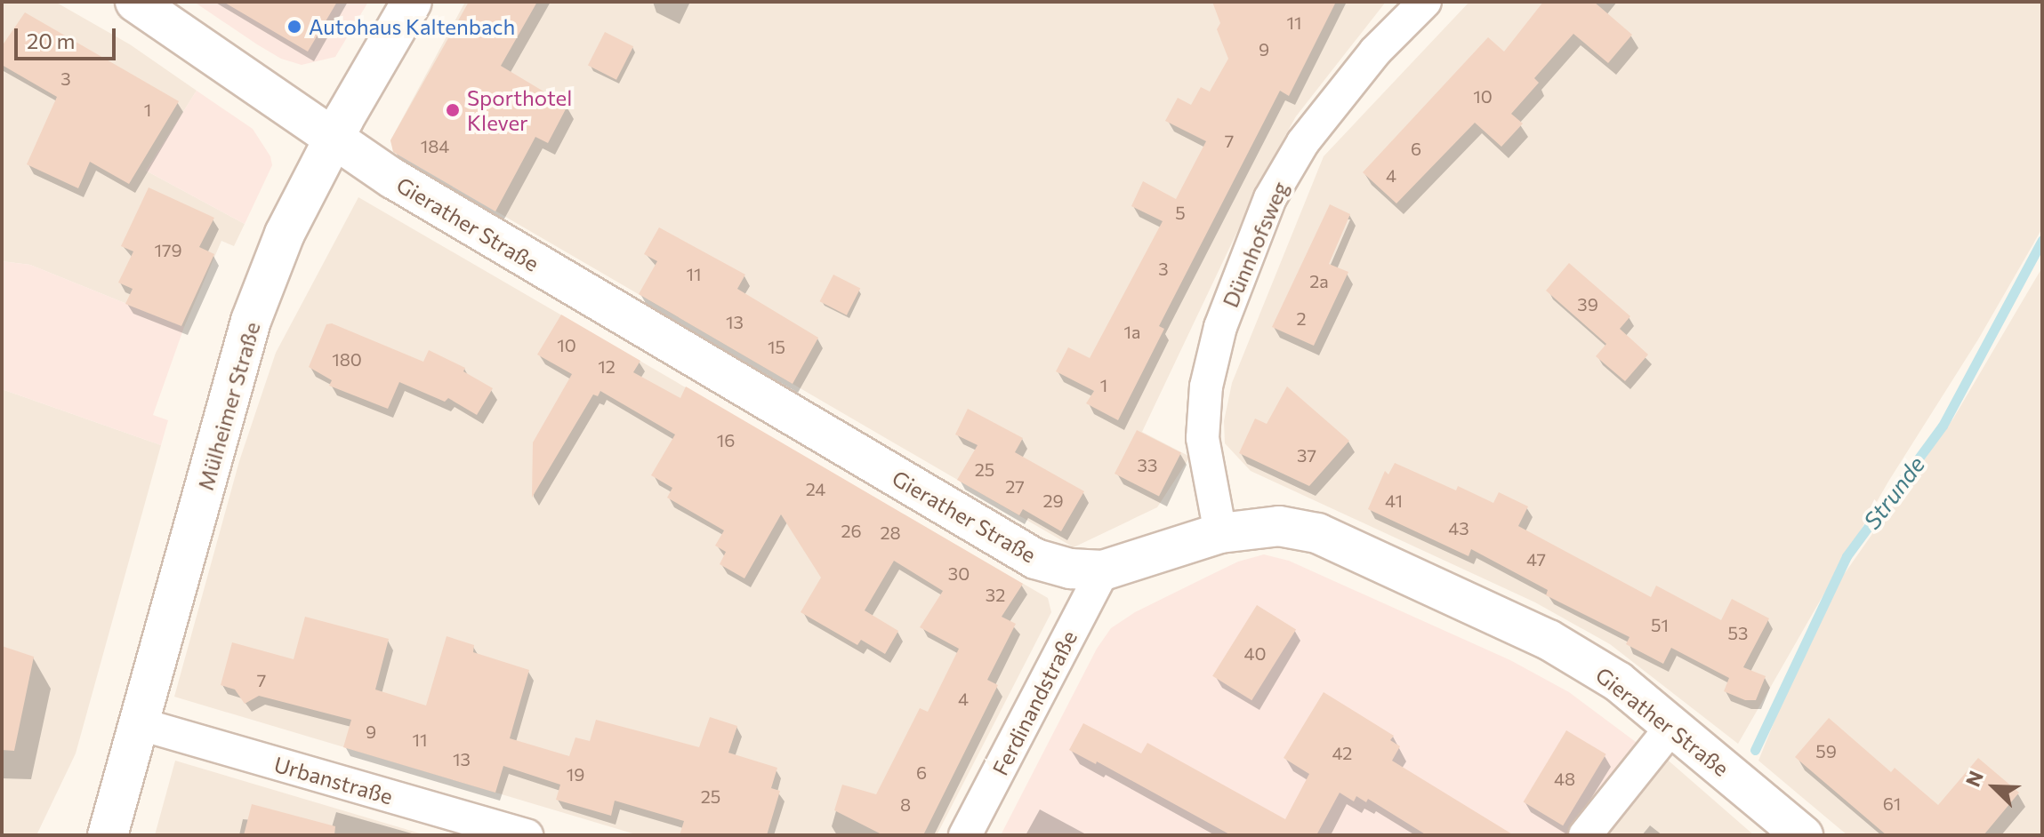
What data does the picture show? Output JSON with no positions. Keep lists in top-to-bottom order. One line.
{"streets":{"street":["Gierather Straße","Dünnhofsweg","Mülheimer Straße","Ferdinandstraße","Urbanstraße"]},"crossings":[["Gierather Straße","Dünnhofsweg"],["Gierather Straße","Mülheimer Straße"],["Gierather Straße","Ferdinandstraße"],["Mülheimer Straße","Urbanstraße"]],"water":["Strunde"],"places":["Autohaus Kaltenbach","Sporthotel Klever"],"house_numbers":["11","9","3","10","1","7","184","6","4","5","179","3","11","2a","39","2","13","1a","10","15","180","12","1","16","37","33","25","27","24","29","41","43","26","28","47","30","32","51","53","40","7","4","9","11","59","42","13","6","19","48","25","61","8"],"scale_bar":"20 m","north":"top left"}
